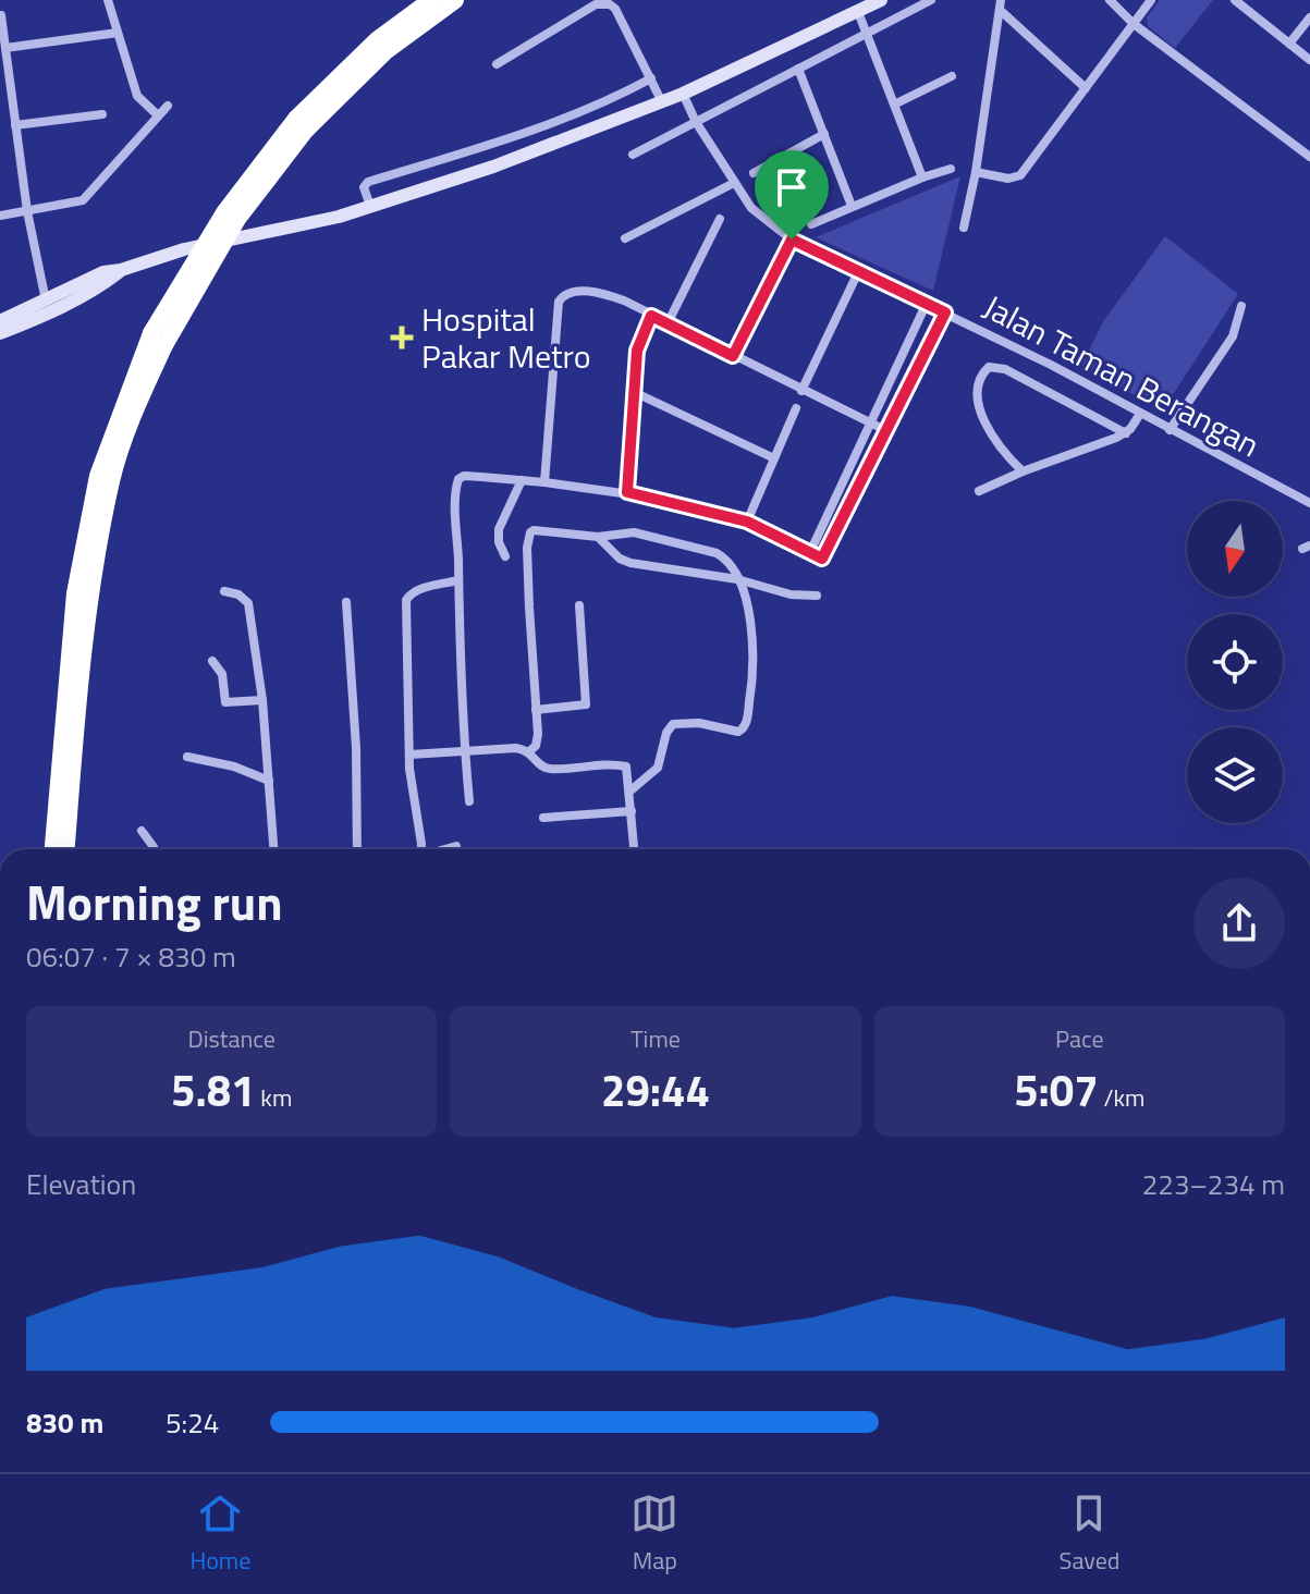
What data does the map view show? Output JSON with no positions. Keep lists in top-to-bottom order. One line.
{"streets":{"street":["Jalan Taman Berangan"]},"places":{"health":["Hospital Pakar Metro"]},"north":"bottom","page":{"heading":["Morning run","06:07 · 7 × 830 m"],"stats":[["Distance","5.81 km"],["Time","29:44"],["Pace","5:07 /km"]],"chart":["Elevation","223–234 m"],"list":[{"name":"830 m","note":"5:24"}],"tabs":["Home","Map","Saved"]}}
